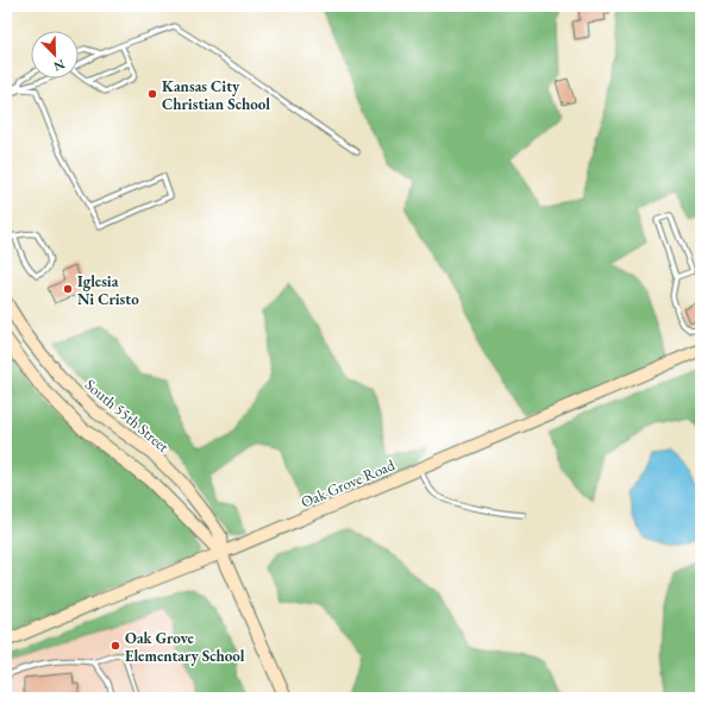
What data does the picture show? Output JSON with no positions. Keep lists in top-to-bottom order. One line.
{"streets":{"street":["South 55th Street","Oak Grove Road"]},"crossings":[["South 55th Street","Oak Grove Road"]],"places":["Kansas City Christian School","Iglesia Ni Cristo","Oak Grove Elementary School"],"north":"bottom right"}
